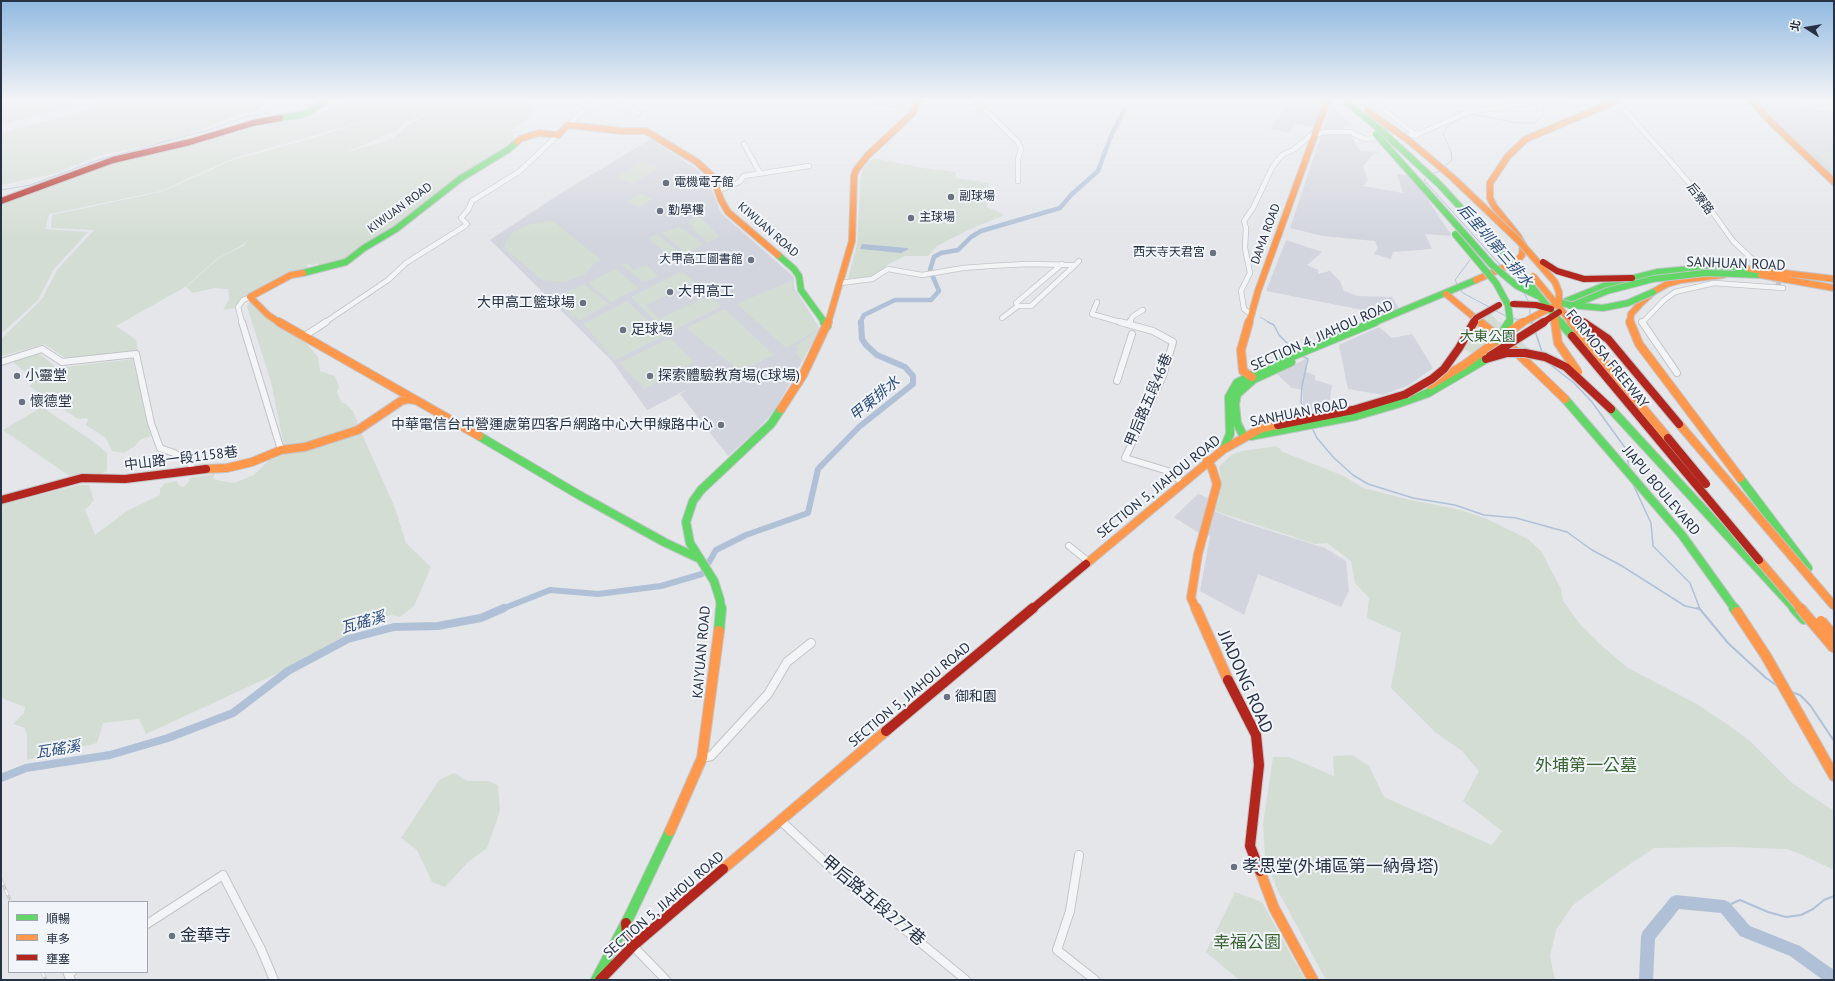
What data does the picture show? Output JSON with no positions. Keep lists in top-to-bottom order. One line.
{"streets":{"main road":["KIWUAN ROAD","DAMA ROAD","SANHUAN ROAD","SECTION 4, JIAHOU ROAD","FORMOSA FREEWAY","中山路一段1158巷","SECTION 5, JIAHOU ROAD","JIAPU BOULEVARD","KAIYUAN ROAD","JIADONG ROAD"],"street":["后寮路","甲后路五段46巷","甲后路五段277巷"]},"crossings":[["KIWUAN ROAD","KAIYUAN ROAD"],["DAMA ROAD","SECTION 4, JIAHOU ROAD"],["SANHUAN ROAD","SECTION 4, JIAHOU ROAD"],["SANHUAN ROAD","SECTION 5, JIAHOU ROAD"],["SECTION 4, JIAHOU ROAD","SECTION 5, JIAHOU ROAD"],["SECTION 4, JIAHOU ROAD","JIAPU BOULEVARD"],["甲后路五段46巷","SECTION 5, JIAHOU ROAD"],["SECTION 5, JIAHOU ROAD","JIADONG ROAD"],["SECTION 5, JIAHOU ROAD","甲后路五段277巷"]],"water":["后里圳第三排水","甲東排水","瓦磘溪"],"parks":["大東公園","外埔第一公墓","幸福公園"],"places":["電機電子館","副球場","勤學樓","主球場","西天寺天君宮","大甲高工圖書館","大甲高工","大甲高工籃球場","足球場","小靈堂","探索體驗教育場(C球場)","懷德堂","中華電信台中營運處第四客戶網路中心大甲線路中心","御和園","孝思堂(外埔區第一納骨塔)","金華寺"],"legend":["順暢","車多","壅塞"],"north":"left"}
